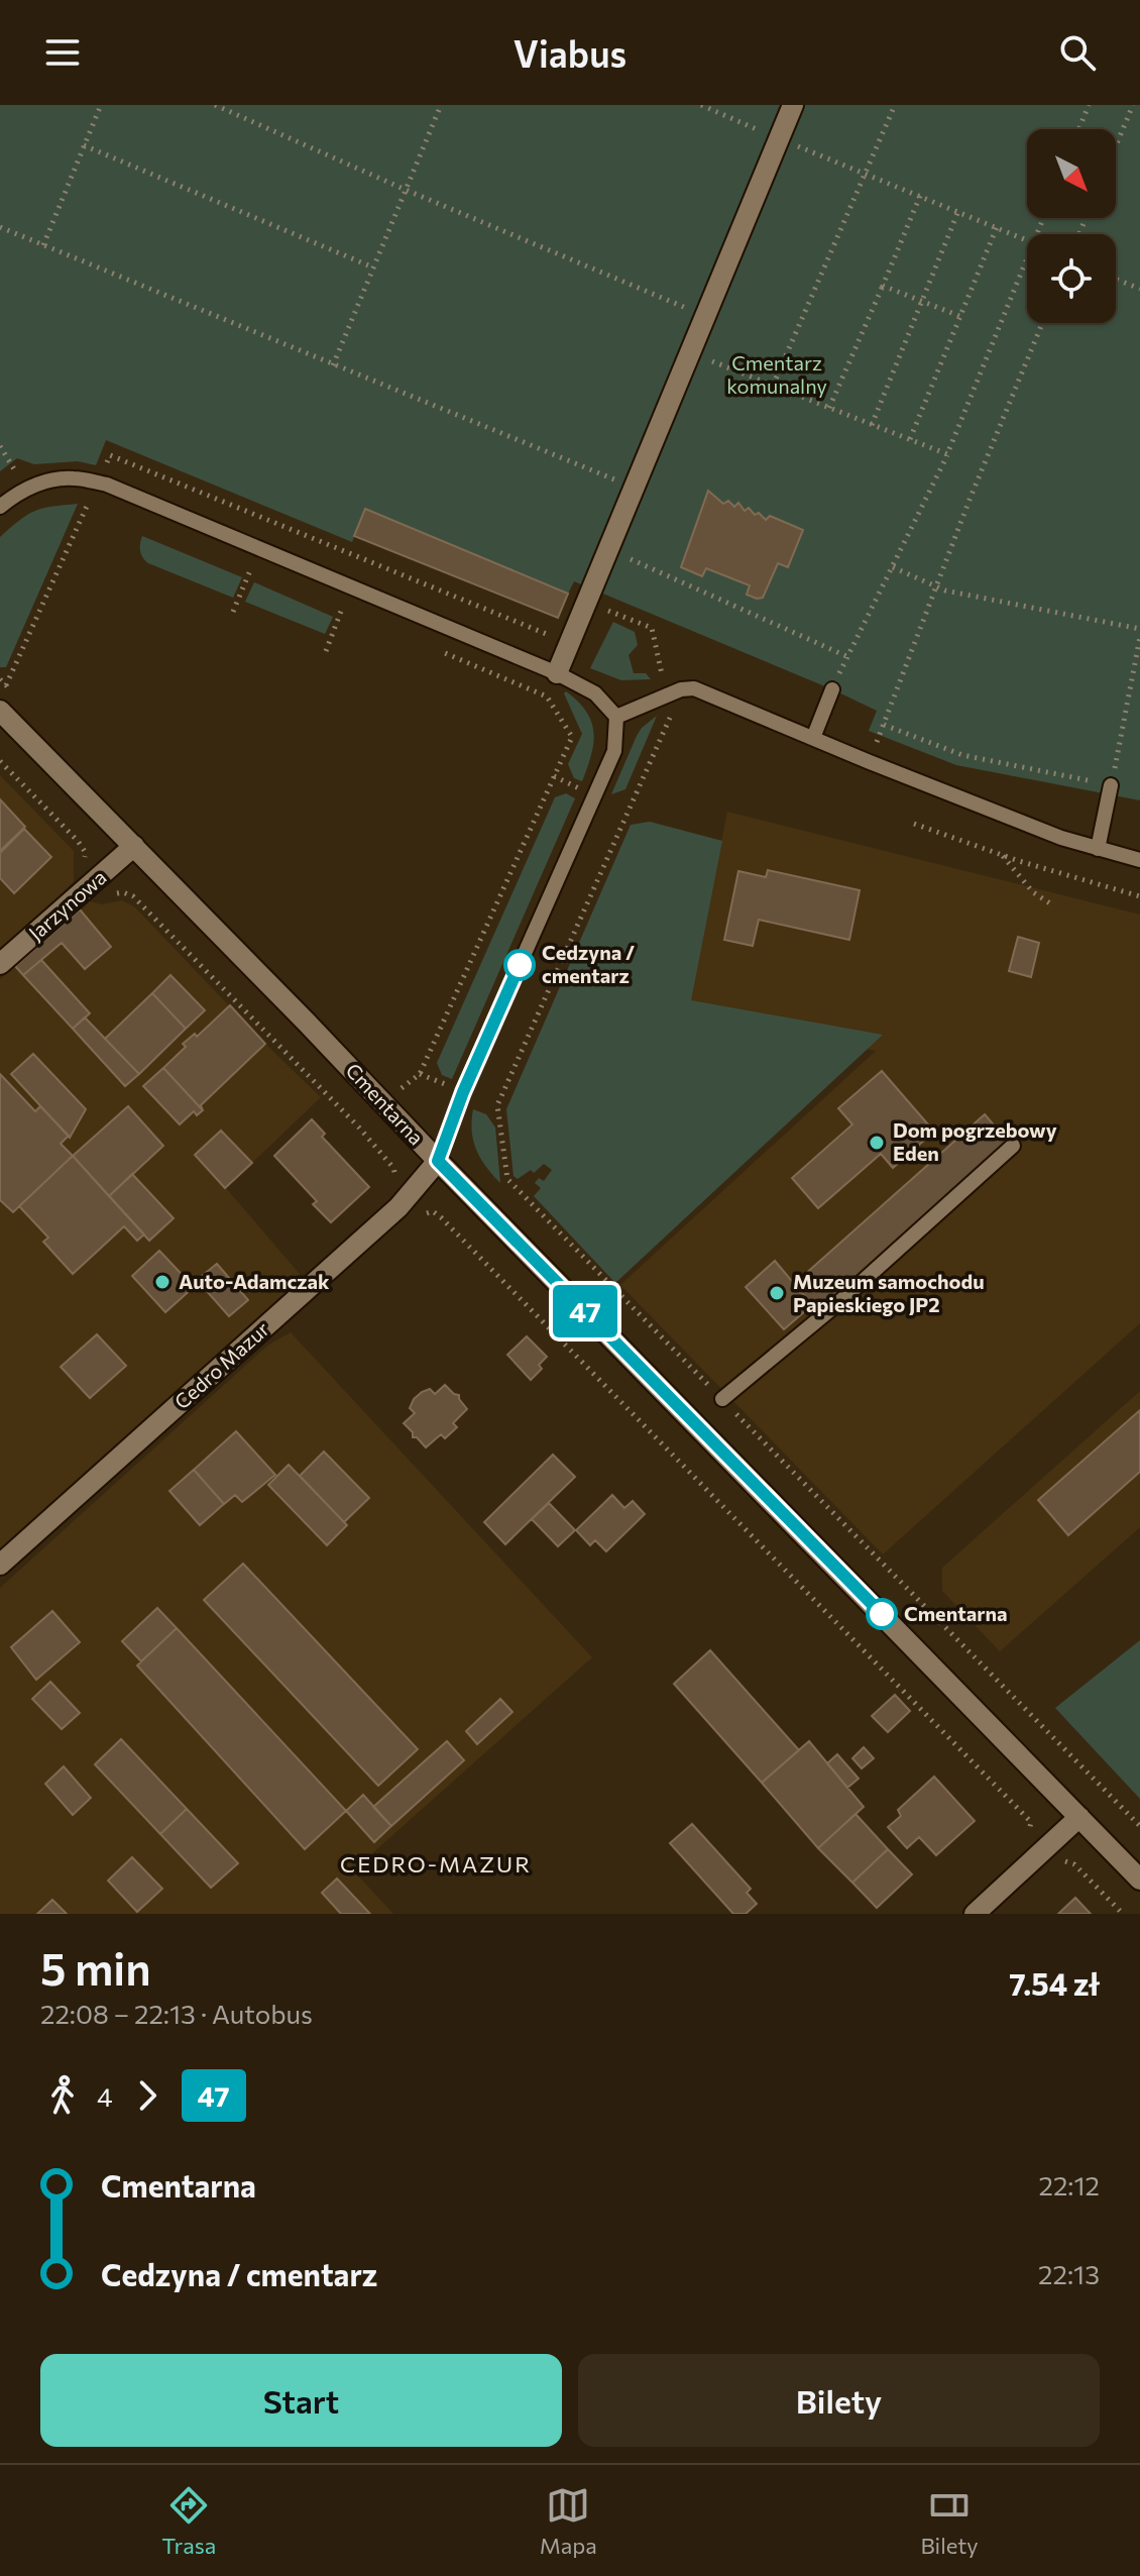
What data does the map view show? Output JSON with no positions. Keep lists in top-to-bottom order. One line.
{"streets":{"street":["Jarzynowa","Cmentarna","Cedro Mazur"]},"crossings":[["Jarzynowa","Cmentarna"],["Cmentarna","Cedro Mazur"]],"districts":["CEDRO-MAZUR"],"parks":["Cmentarz komunalny"],"places":["Cedzyna / cmentarz","Dom pogrzebowy Eden","Auto-Adamczak","Muzeum samochodu Papieskiego JP2","Cmentarna"],"lines":["bus line 47"],"north":"bottom right","page":{"header":"Viabus","on_map":"47","heading":["5 min","22:08 – 22:13 · Autobus","7.54 zł"],"legs":["4","47"],"list":[{"name":"Cmentarna","value":"22:12"},{"name":"Cedzyna / cmentarz","value":"22:13"}],"buttons":["Start","Bilety"],"tabs":["Trasa","Mapa","Bilety"]}}
